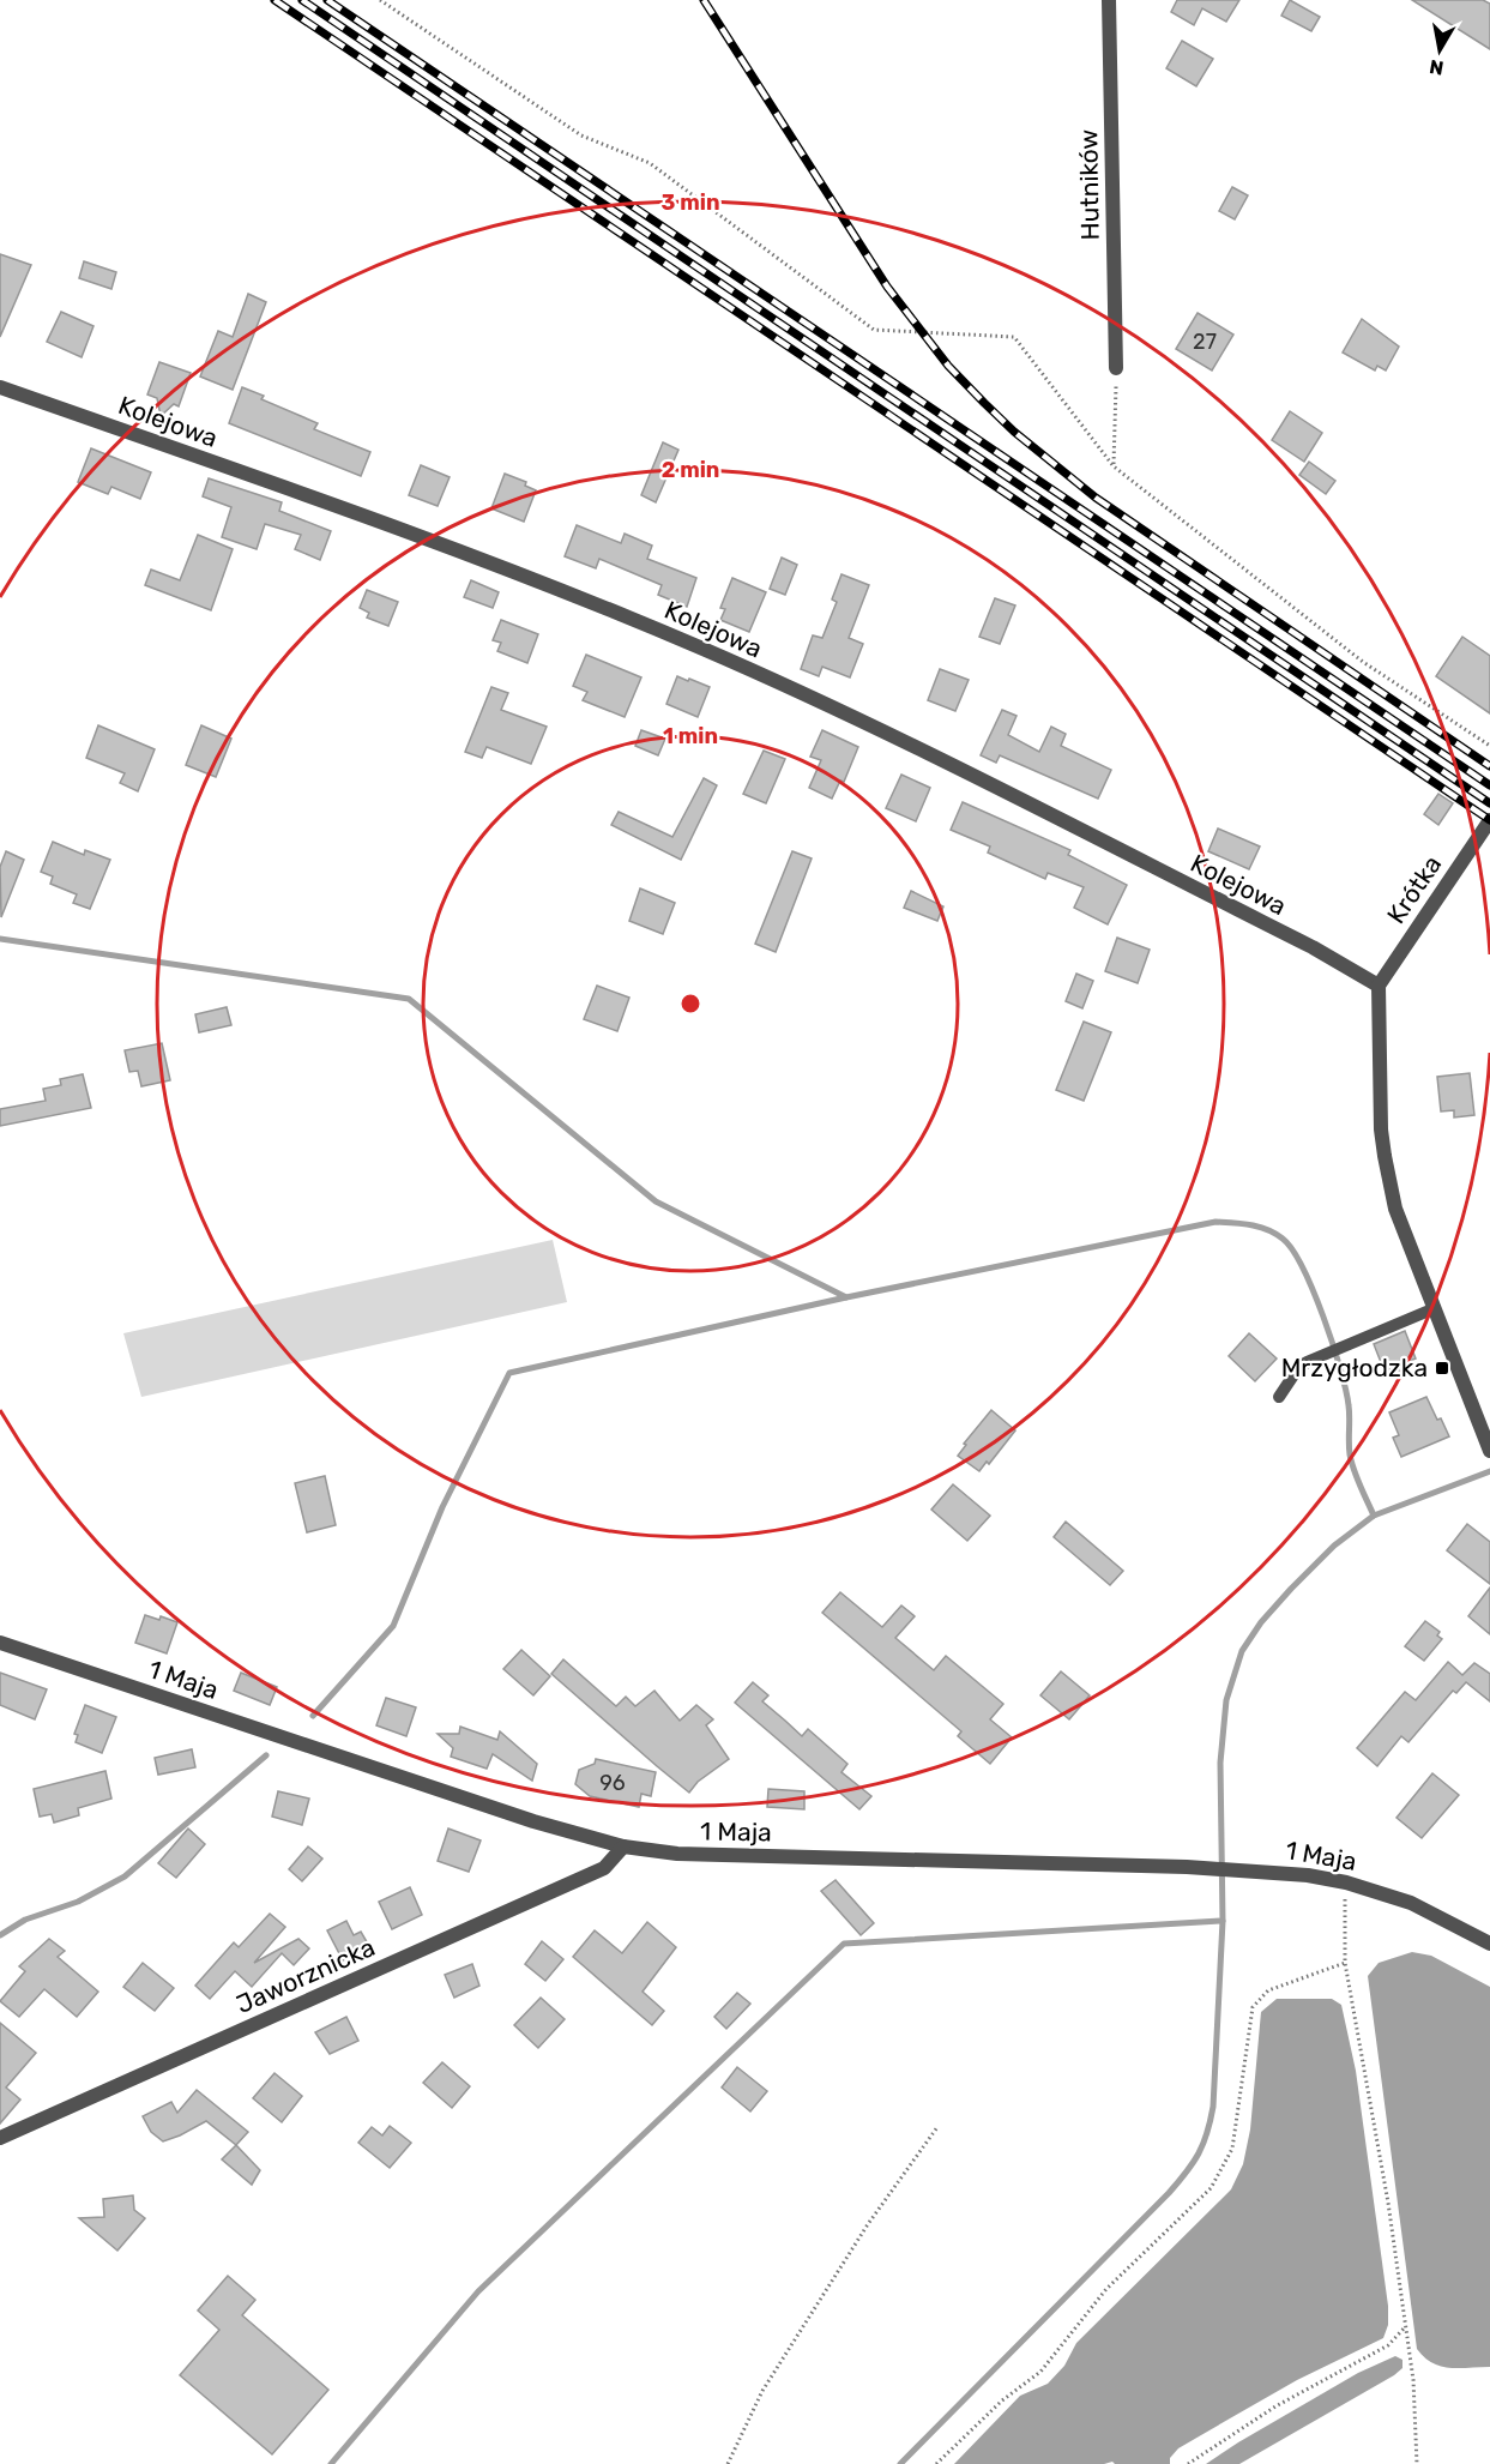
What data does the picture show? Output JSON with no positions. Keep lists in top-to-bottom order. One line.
{"streets":{"street":["Hutników","Kolejowa","Krótka","1 Maja","Jaworznicka"]},"crossings":[["Kolejowa","Krótka"],["1 Maja","Jaworznicka"]],"places":{"transit":["Mrzygłodzka"]},"house_numbers":["27","96"],"north":"bottom","rings":["3 min","2 min","1 min"]}
